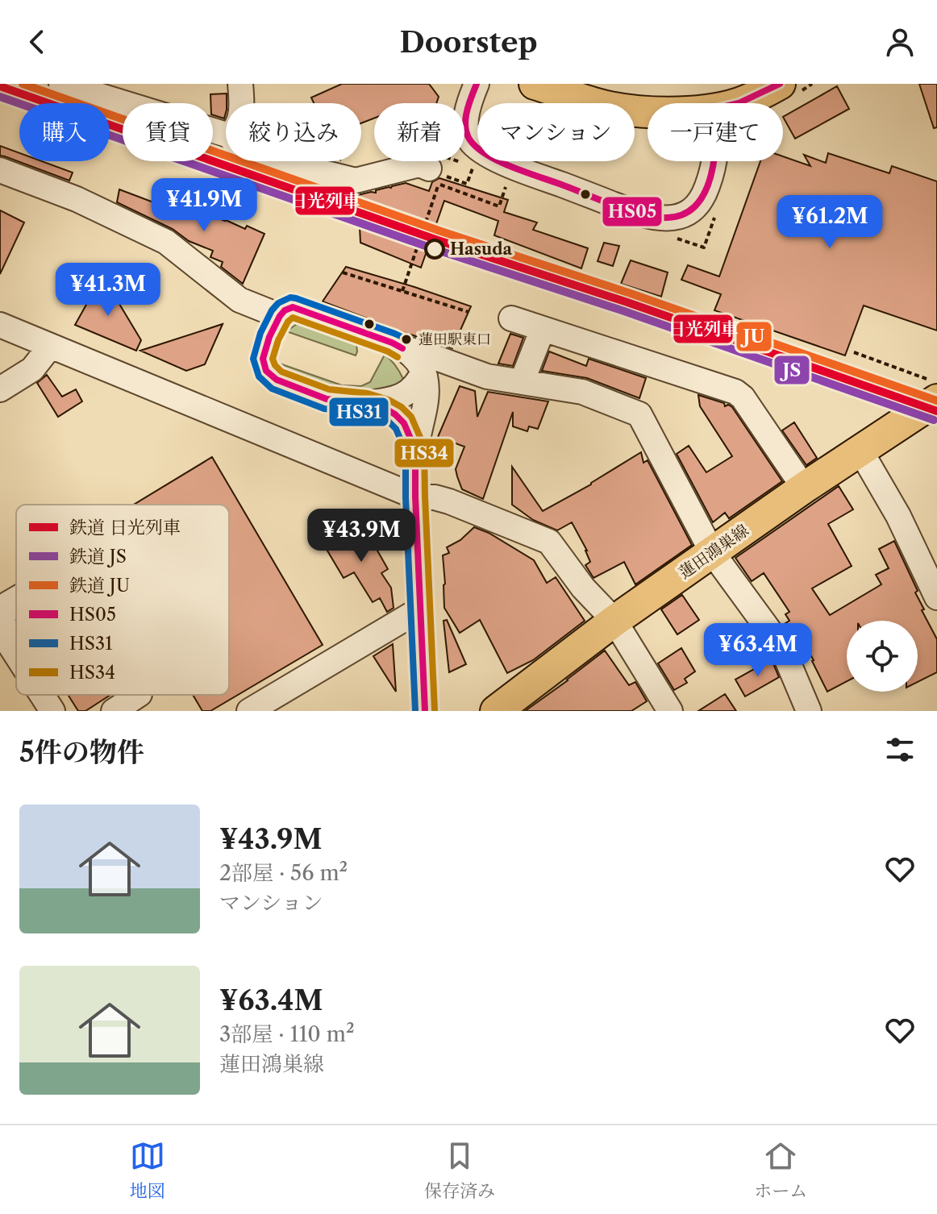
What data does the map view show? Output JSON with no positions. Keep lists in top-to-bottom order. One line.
{"streets":{"main road":["蓮田鴻巣線"]},"places":["Hasuda","蓮田駅東口"],"lines":["rail line JU","transit line HS05","rail line 日光列車","rail line JS","transit line HS31","transit line HS34"],"legend":["鉄道 日光列車","鉄道 JS","鉄道 JU","HS05","HS31","HS34"],"page":{"header":"Doorstep","chip":["購入","賃貸","絞り込み","新着","マンション","一戸建て"],"price":["¥41.9M","¥61.2M","¥41.3M","¥43.9M","¥63.4M"],"heading":"5件の物件","list":[{"name":"¥43.9M","note":"2部屋 · 56 m² · マンション"},{"name":"¥63.4M","note":"3部屋 · 110 m² · 蓮田鴻巣線"}],"tabs":["地図","保存済み","ホーム"]}}
